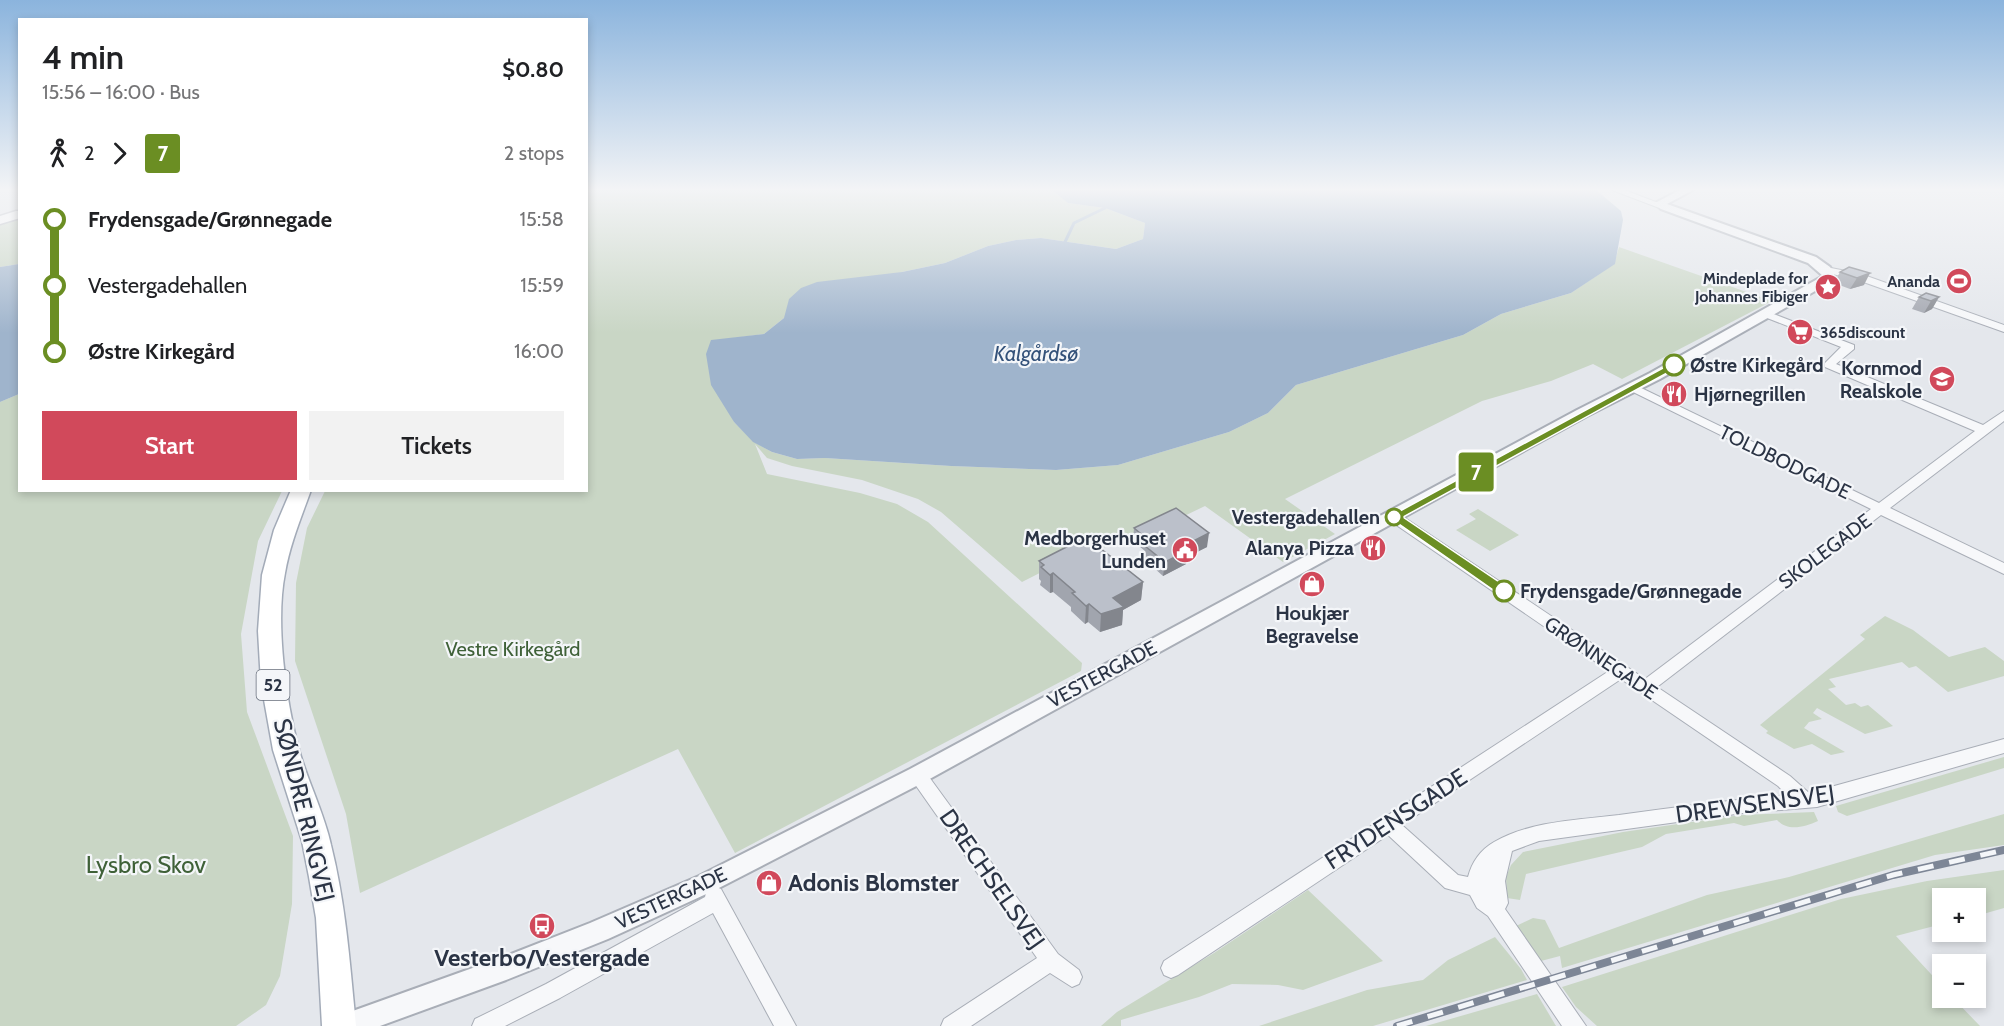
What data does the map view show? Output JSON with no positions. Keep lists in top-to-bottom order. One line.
{"streets":{"main road":["52","SØNDRE RINGVEJ"],"street":["TOLDBODGADE","SKOLEGADE","GRØNNEGADE","VESTERGADE","DREWSENSVEJ","FRYDENSGADE","DRECHSELSVEJ"]},"crossings":[["TOLDBODGADE","SKOLEGADE"],["TOLDBODGADE","VESTERGADE"],["SKOLEGADE","GRØNNEGADE"],["GRØNNEGADE","VESTERGADE"],["GRØNNEGADE","DREWSENSVEJ"],["GRØNNEGADE","FRYDENSGADE"],["VESTERGADE","DRECHSELSVEJ"]],"water":["Kalgårdsø"],"parks":["Vestre Kirkegård","Lysbro Skov"],"places":{"sports":["Ananda"],"place":["Mindeplade for Johannes Fibiger"],"supermarket":["365discount"],"other":["Østre Kirkegård","Vestergadehallen","Frydensgade/Grønnegade"],"school or university":["Kornmod Realskole"],"restaurant":["Hjørnegrillen","Alanya Pizza"],"public building":["Medborgerhuset Lunden"],"shop":["Houkjær Begravelse","Adonis Blomster"],"bus stop":["Vesterbo/Vestergade"]},"lines":["bus line 7"],"page":{"on_map":"7","heading":["4 min","15:56 – 16:00 · Bus","$0.80"],"legs":["2","7","2 stops"],"list":[{"name":"Frydensgade/Grønnegade","value":"15:58"},{"name":"Vestergadehallen","value":"15:59"},{"name":"Østre Kirkegård","value":"16:00"}],"buttons":["Start","Tickets"],"map_buttons":["+","−"]}}
